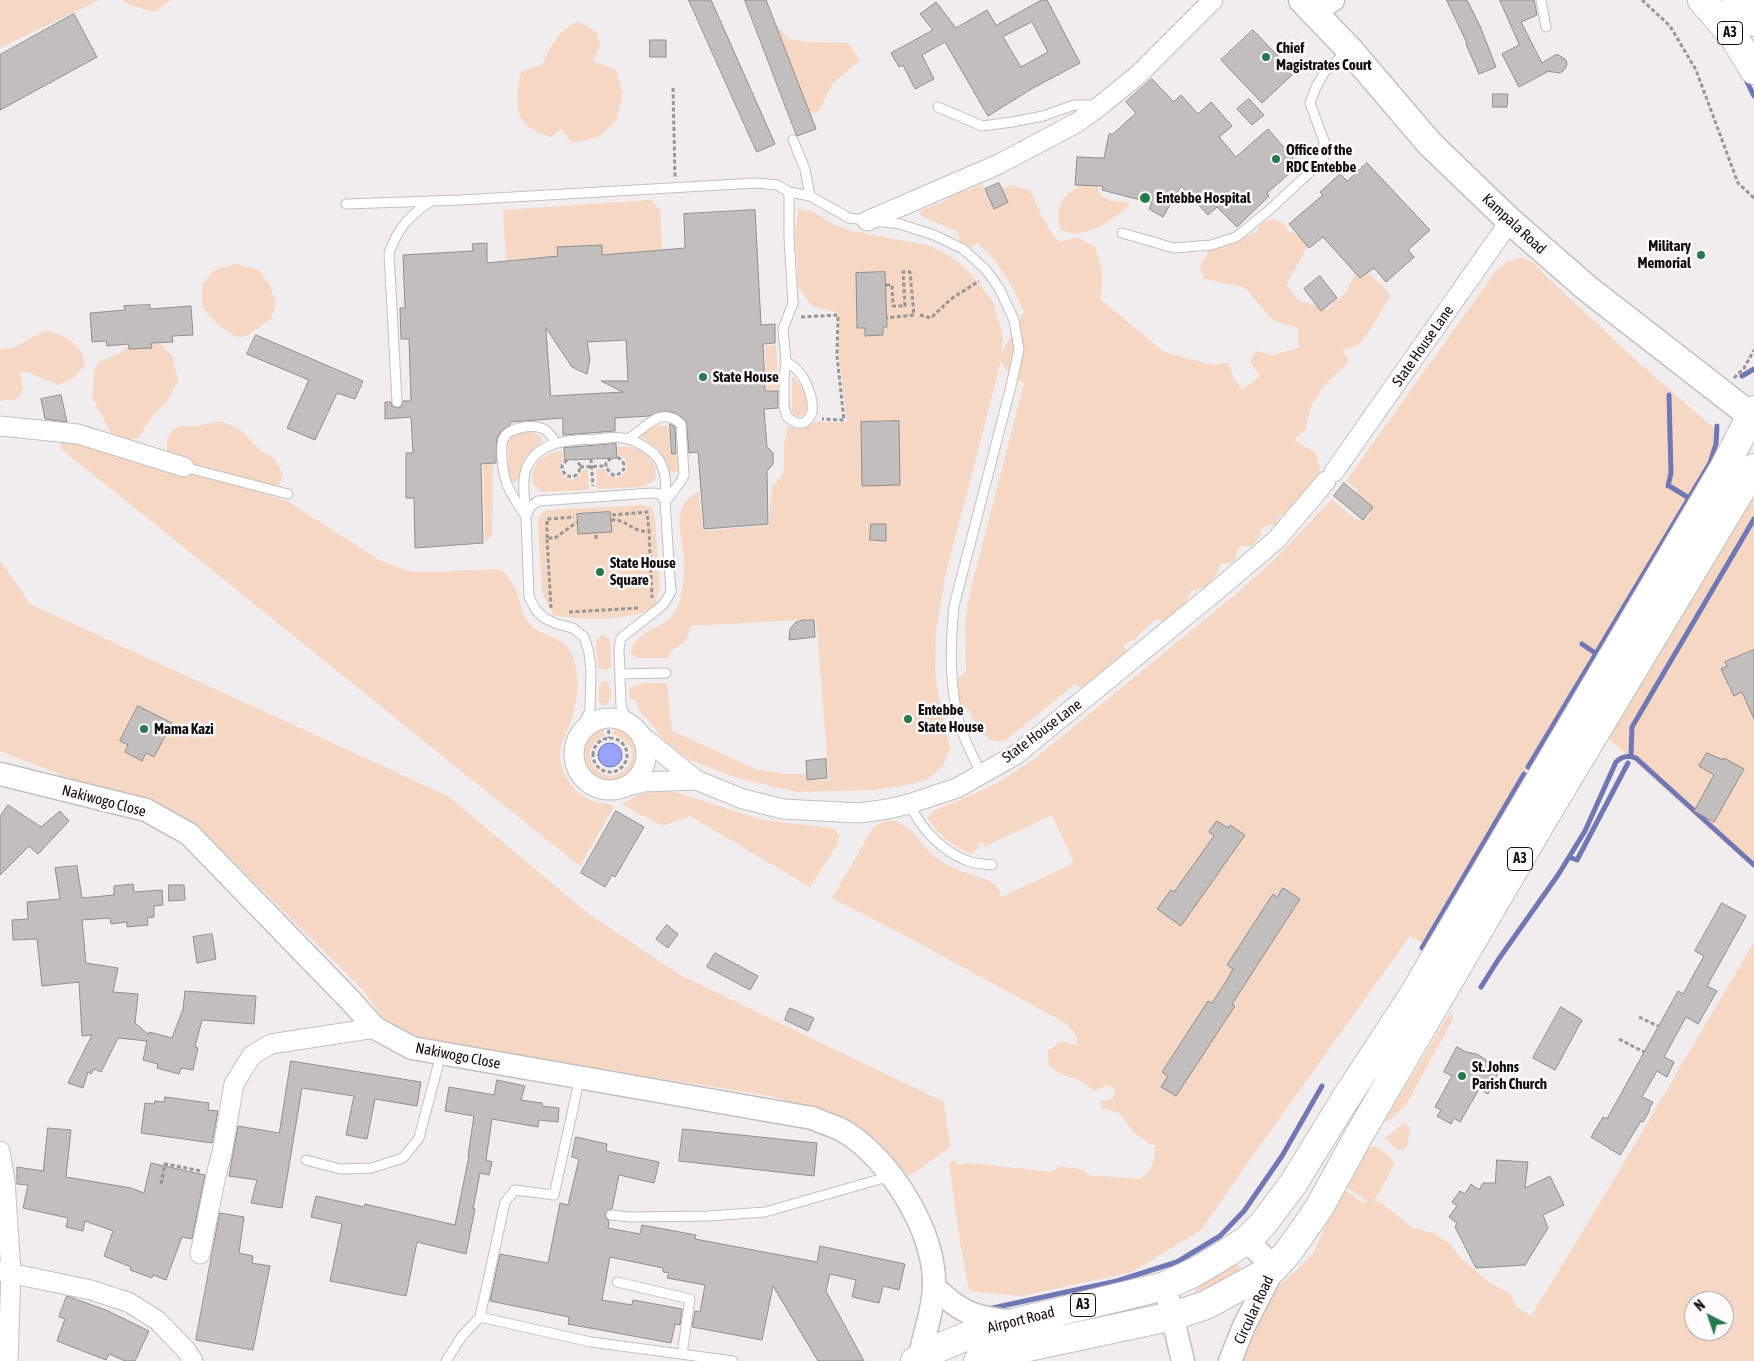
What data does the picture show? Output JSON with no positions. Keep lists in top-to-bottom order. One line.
{"streets":{"highway":["A3","Airport Road"],"main road":["Kampala Road"],"street":["State House Lane","Nakiwogo Close","Circular Road"]},"crossings":[["A3","Kampala Road"],["A3","Circular Road"],["A3","Airport Road"],["Kampala Road","State House Lane"],["Nakiwogo Close","Airport Road"],["Circular Road","Airport Road"]],"places":["Chief Magistrates Court","Office of the RDC Entebbe","Entebbe Hospital","Military Memorial","State House","State House Square","Entebbe State House","Mama Kazi","St. Johns Parish Church"],"north":"top left"}
